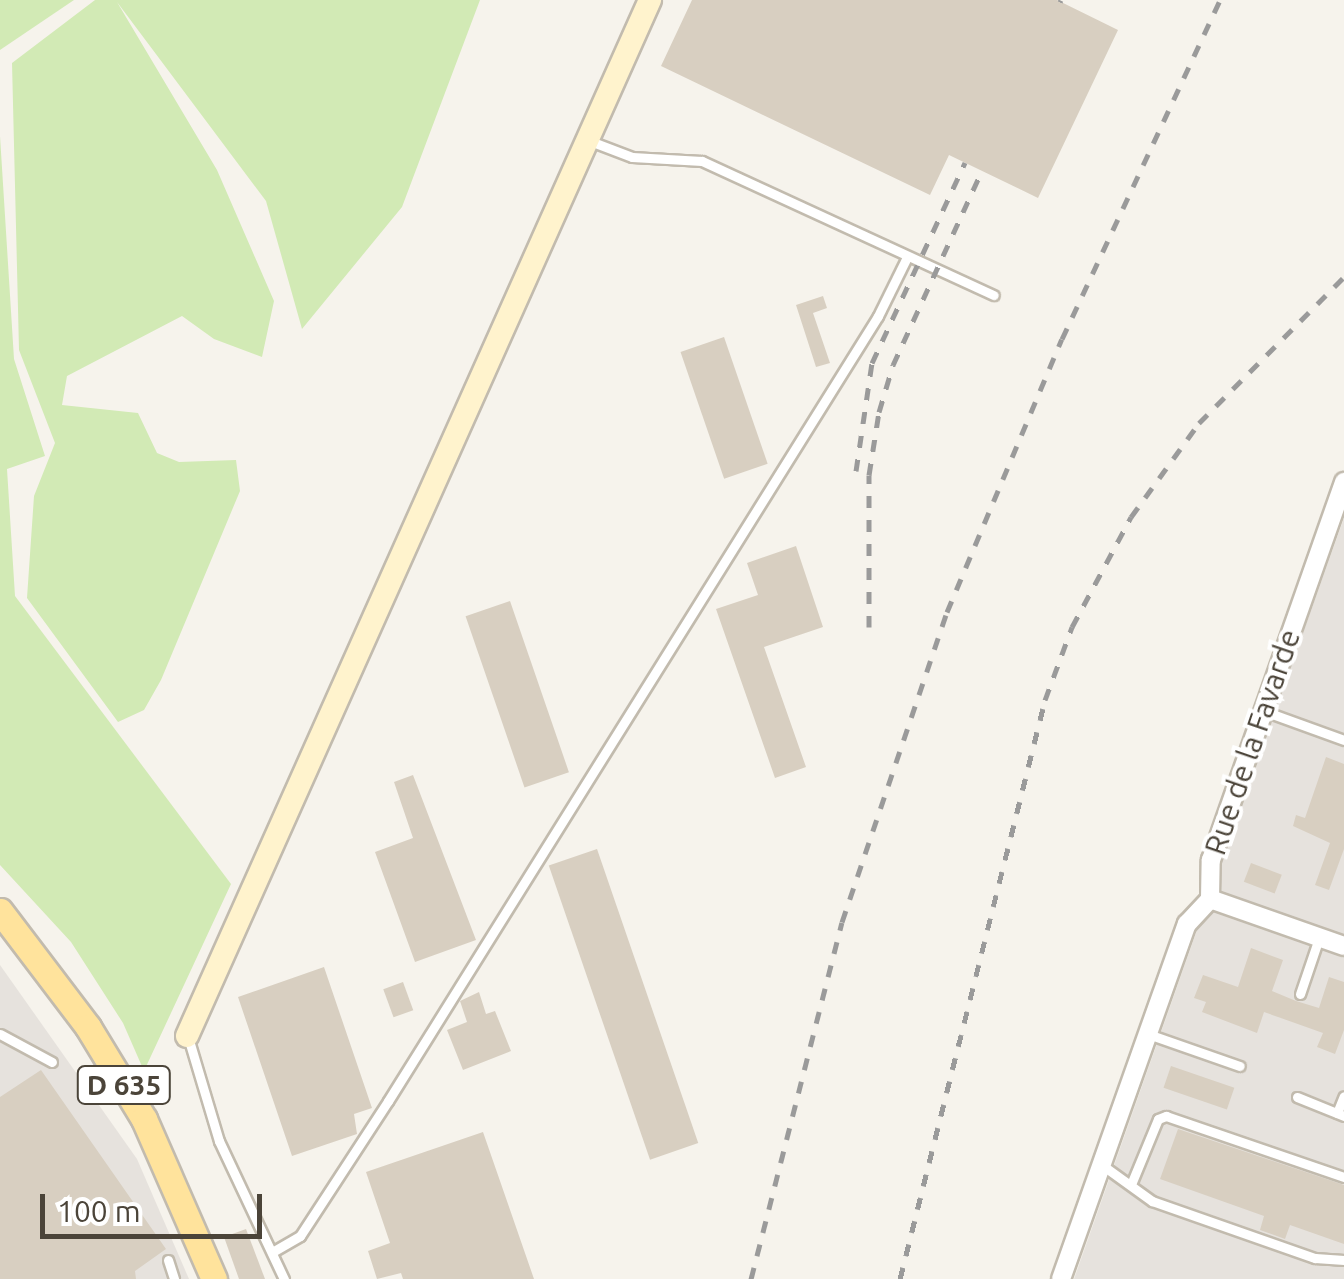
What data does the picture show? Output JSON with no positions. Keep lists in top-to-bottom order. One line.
{"streets":{"main road":["D 635"],"street":["Rue de la Favarde"]},"scale_bar":"100 m"}
